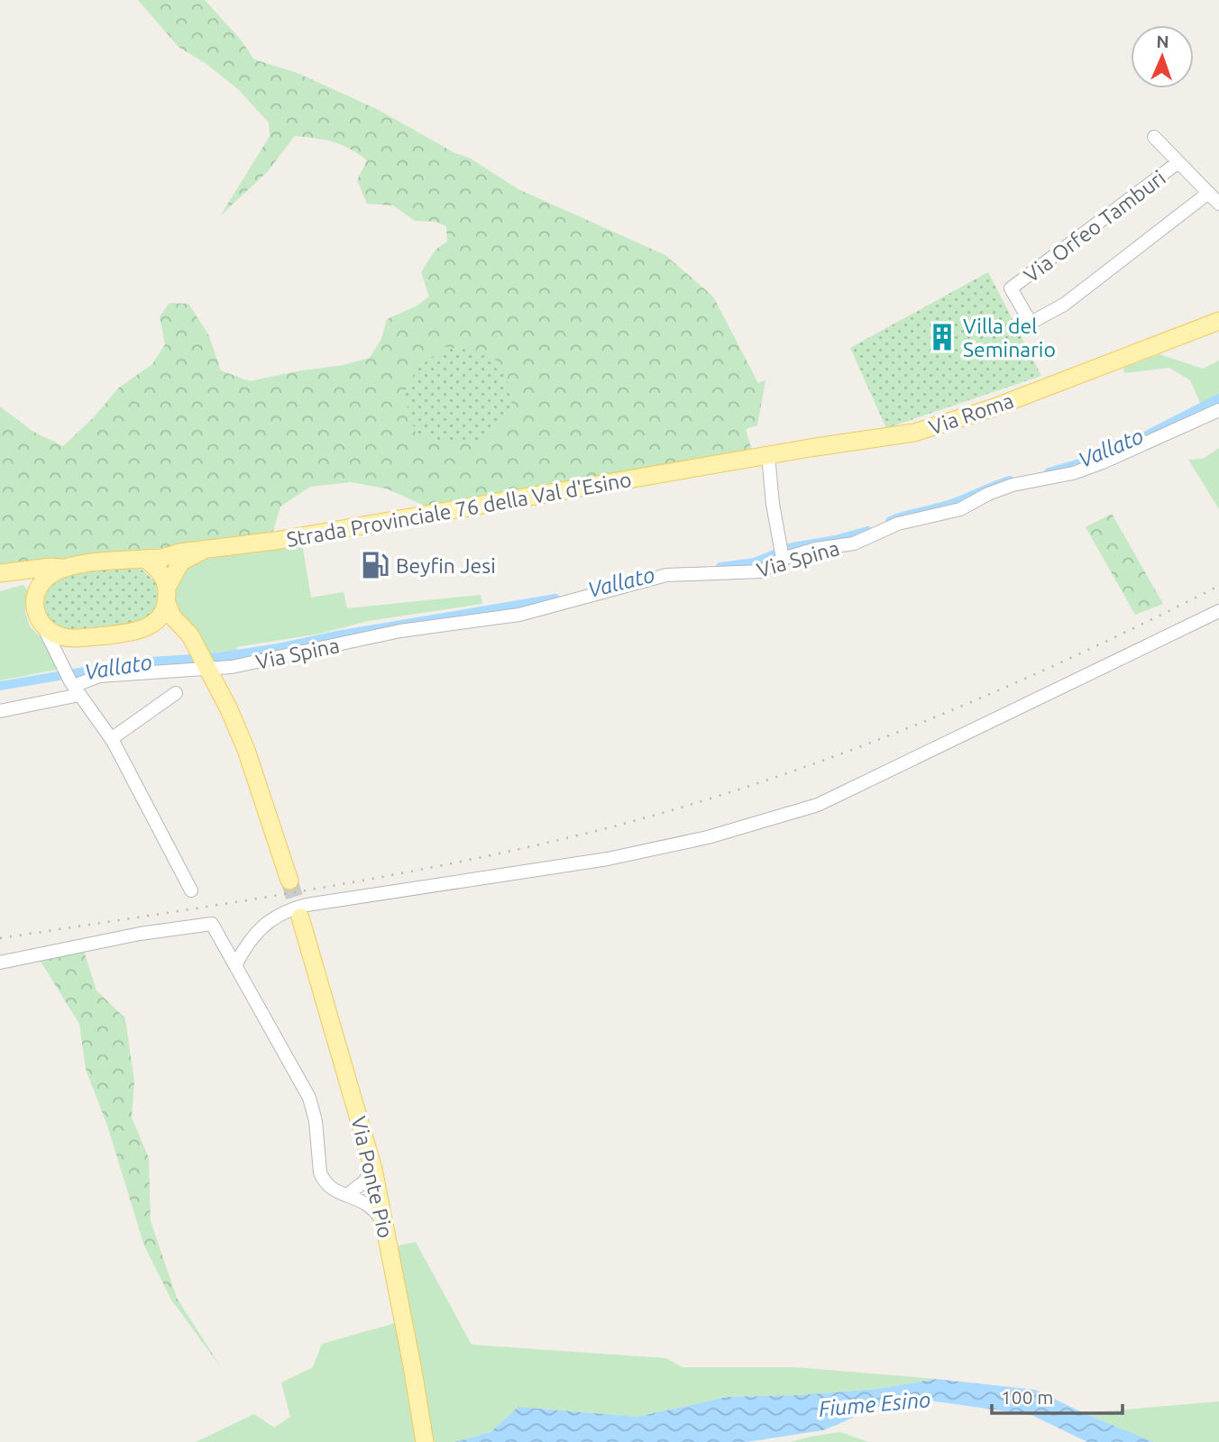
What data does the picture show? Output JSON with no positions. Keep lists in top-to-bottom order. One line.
{"streets":{"main road":["Via Roma","Strada Provinciale 76 della Val d'Esino","Via Ponte Pio"],"street":["Via Orfeo Tamburi","Via Spina"]},"crossings":[["Via Roma","Strada Provinciale 76 della Val d'Esino"]],"water":["Vallato","Fiume Esino"],"places":{"building":["Villa del Seminario"],"fuel station":["Beyfin Jesi"]},"scale_bar":"100 m","north":"top"}
